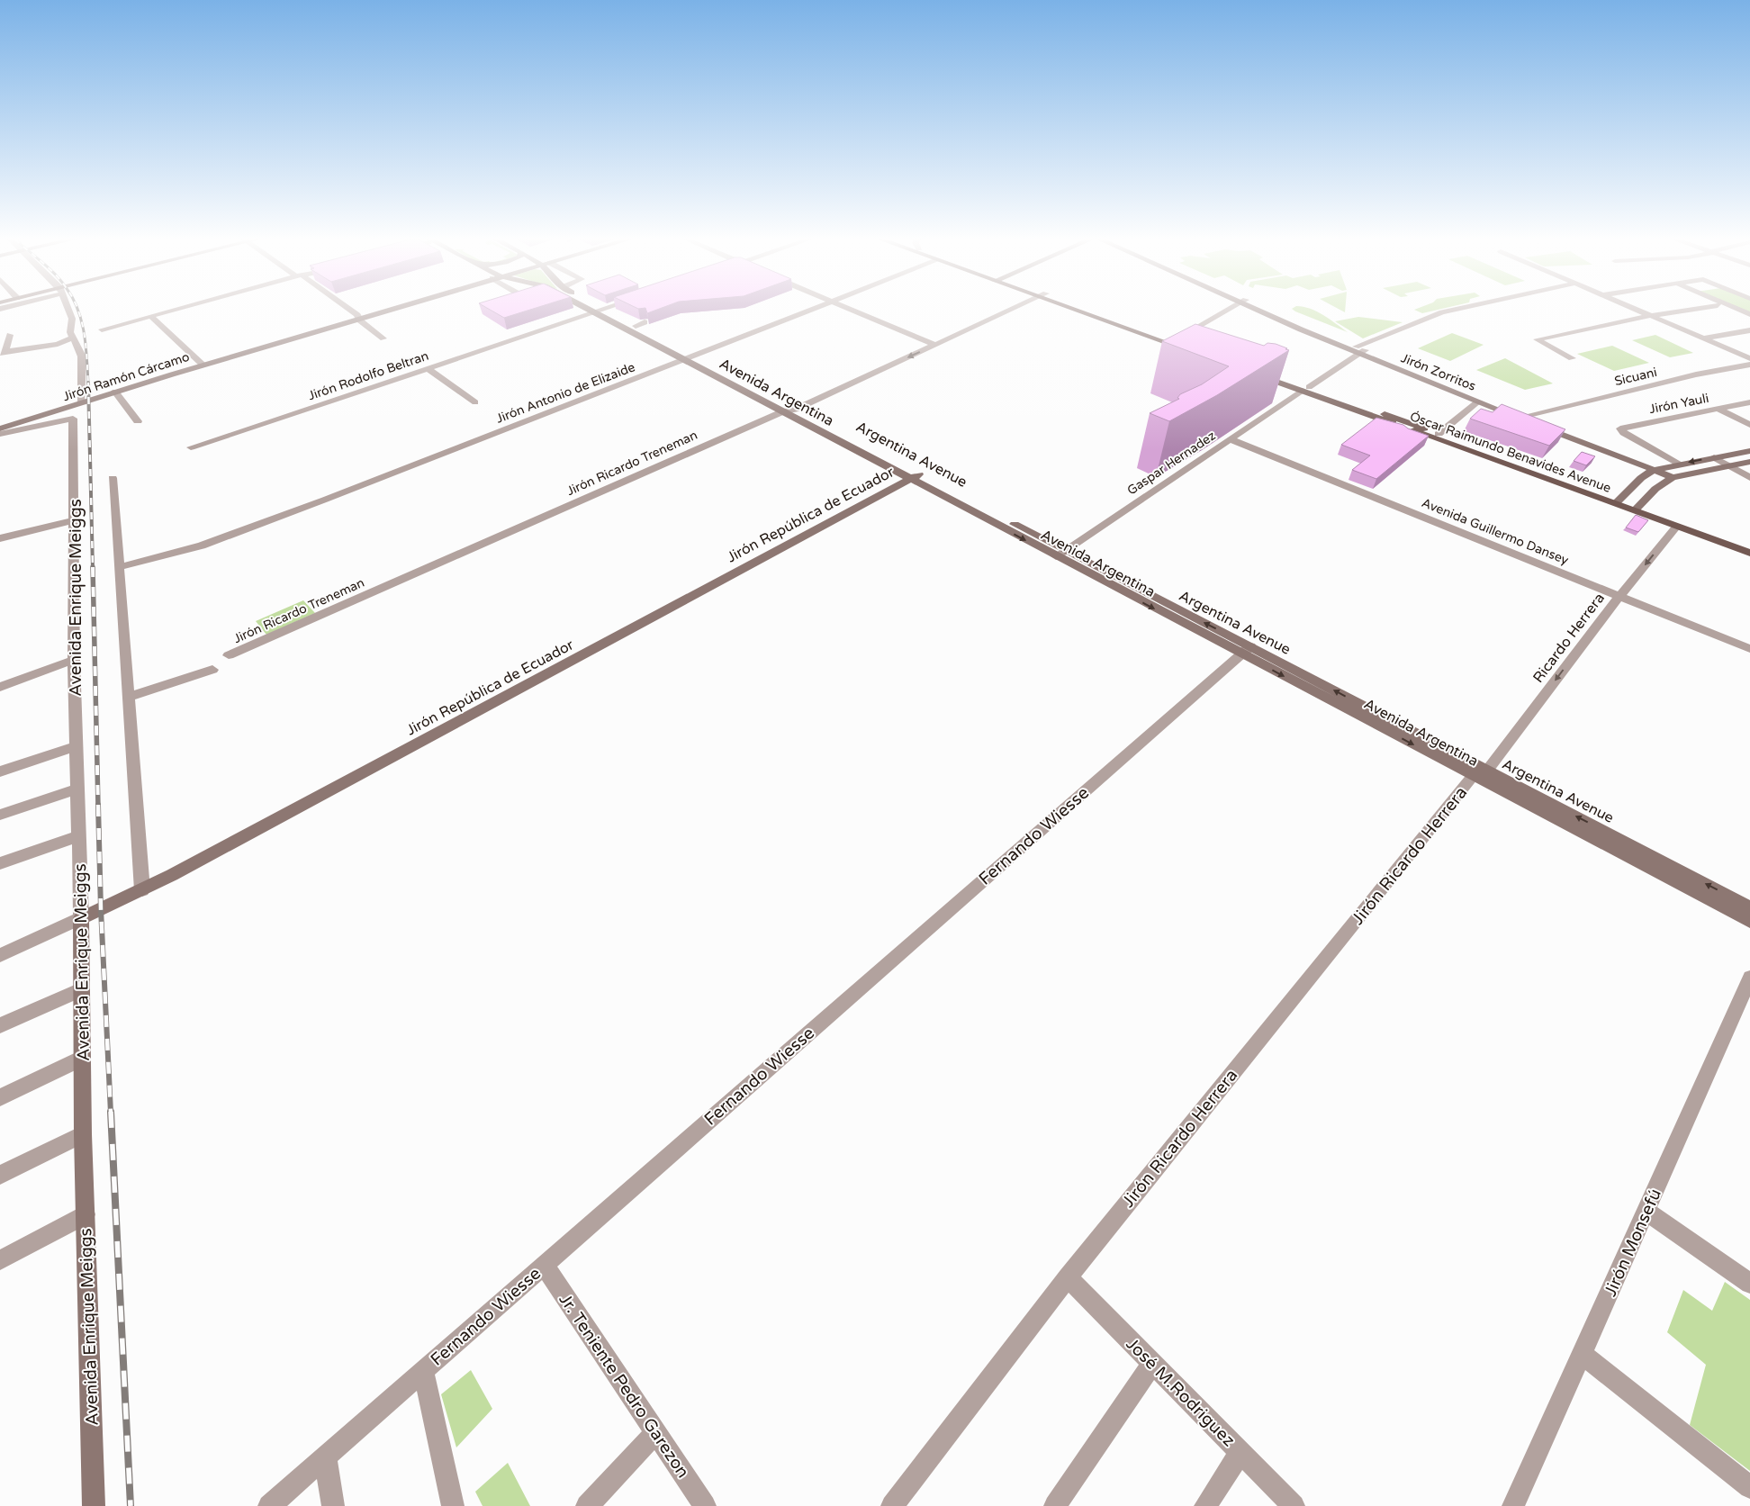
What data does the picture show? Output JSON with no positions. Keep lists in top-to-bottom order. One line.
{"streets":{"main road":["Jirón Zorritos","Jirón Ramón Cárcamo","Avenida Argentina","Óscar Raimundo Benavides Avenue","Argentina Avenue","Jirón República de Ecuador","Avenida Enrique Meiggs"],"street":["Jirón Rodolfo Beltran","Sicuani","Jirón Antonio de Elizaide","Jirón Yauli","Jirón Ricardo Treneman","Gaspar Hernadez","Avenida Guillermo Dansey","Ricardo Herrera","Fernando Wiesse","Jirón Ricardo Herrera","Jirón Monsefú","Jr. Teniente Pedro Garezon","José M.Rodriguez"]},"crossings":[["Jirón Zorritos","Sicuani"],["Jirón Zorritos","Gaspar Hernadez"],["Jirón Rodolfo Beltran","Avenida Argentina"],["Jirón Rodolfo Beltran","Argentina Avenue"],["Avenida Argentina","Jirón Antonio de Elizaide"],["Avenida Argentina","Argentina Avenue"],["Avenida Argentina","Jirón Ricardo Treneman"],["Avenida Argentina","Gaspar Hernadez"],["Avenida Argentina","Jirón República de Ecuador"],["Avenida Argentina","Ricardo Herrera"],["Avenida Argentina","Fernando Wiesse"],["Avenida Argentina","Jirón Ricardo Herrera"],["Jirón Antonio de Elizaide","Argentina Avenue"],["Óscar Raimundo Benavides Avenue","Gaspar Hernadez"],["Óscar Raimundo Benavides Avenue","Ricardo Herrera"],["Argentina Avenue","Jirón Ricardo Treneman"],["Argentina Avenue","Jirón República de Ecuador"],["Argentina Avenue","Ricardo Herrera"],["Argentina Avenue","Jirón Ricardo Herrera"],["Gaspar Hernadez","Avenida Guillermo Dansey"],["Jirón República de Ecuador","Avenida Enrique Meiggs"],["Avenida Guillermo Dansey","Ricardo Herrera"],["Ricardo Herrera","Jirón Ricardo Herrera"],["Fernando Wiesse","Jr. Teniente Pedro Garezon"],["Jirón Ricardo Herrera","José M.Rodriguez"]],"one_way":["Argentina Avenue","Ricardo Herrera"]}
